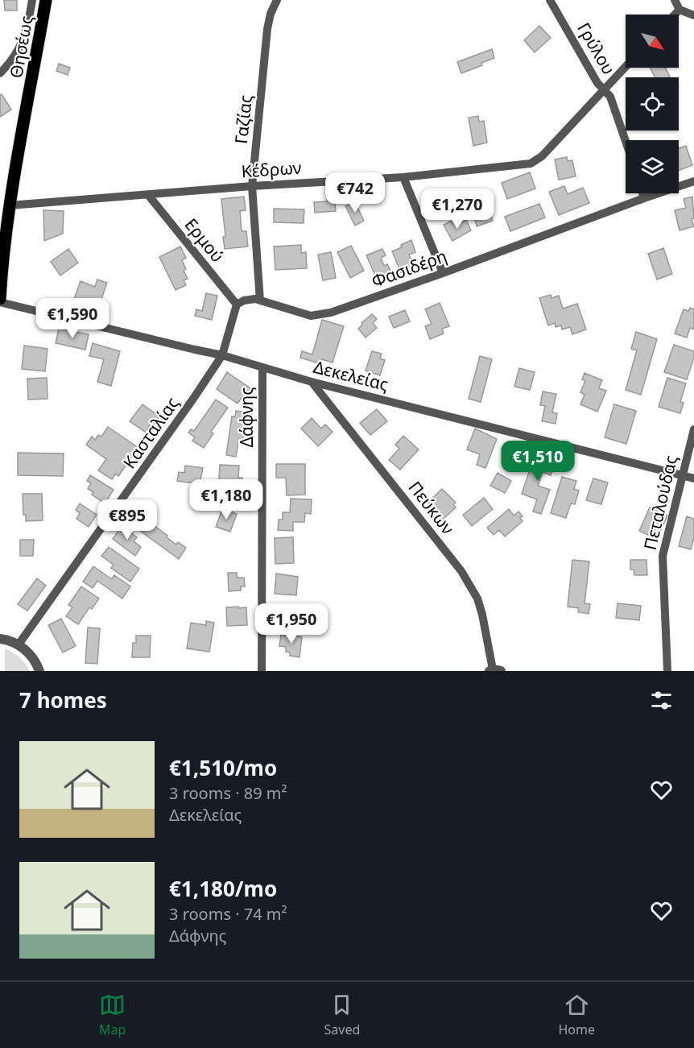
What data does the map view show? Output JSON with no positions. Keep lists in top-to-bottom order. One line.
{"streets":{"main road":["Θησέως"],"street":["Γρύλου","Γαζίας","Κέδρων","Ερμού","Φασιδέρη","Δεκελείας","Δάφνης","Κασταλίας","Πεταλούδας","Πεύκων"]},"crossings":[["Θησέως","Κέδρων"],["Θησέως","Δεκελείας"],["Γρύλου","Κέδρων"],["Γαζίας","Κέδρων"],["Γαζίας","Φασιδέρη"],["Κέδρων","Ερμού"],["Ερμού","Φασιδέρη"],["Δεκελείας","Δάφνης"],["Δεκελείας","Κασταλίας"],["Δεκελείας","Πεταλούδας"],["Δεκελείας","Πεύκων"]],"north":"bottom right","page":{"price":["€742","€1,270","€1,590","€1,510","€1,180","€895","€1,950"],"heading":"7 homes","list":[{"name":"€1,510/mo","note":"3 rooms · 89 m² · Δεκελείας"},{"name":"€1,180/mo","note":"3 rooms · 74 m² · Δάφνης"}],"tabs":["Map","Saved","Home"]}}
